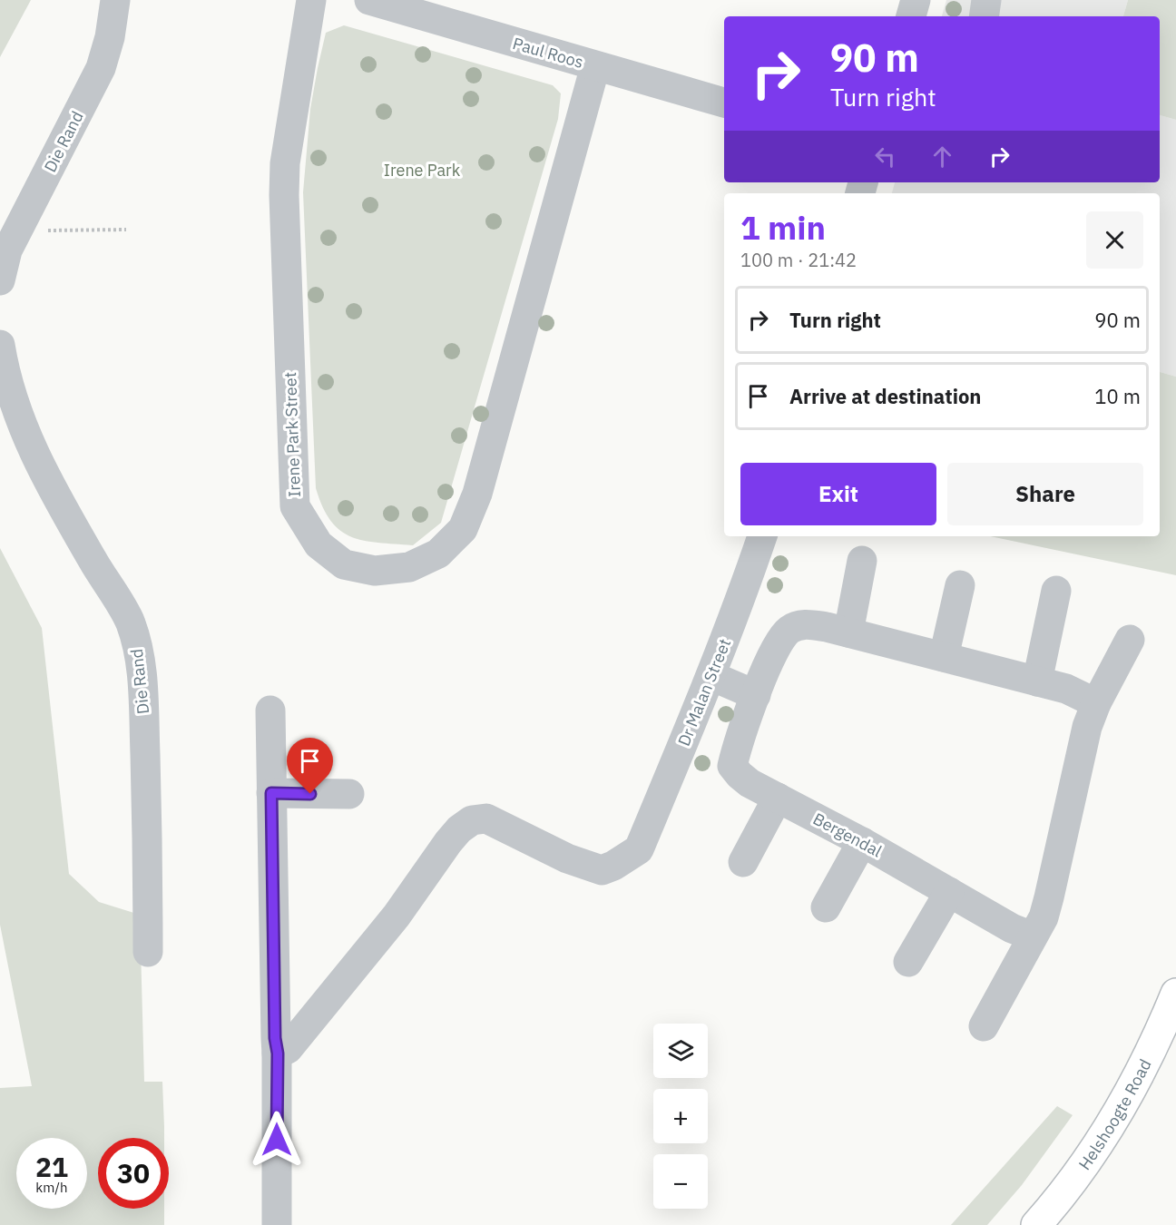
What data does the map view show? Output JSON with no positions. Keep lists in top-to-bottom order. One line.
{"streets":{"main road":["Helshoogte Road"],"street":["Paul Roos","Die Rand","Irene Park Street","Dr Malan Street","Bergendal"]},"crossings":[["Paul Roos","Irene Park Street"]],"parks":["Irene Park"],"page":{"turn":["90 m","Turn right"],"heading":["1 min","100 m · 21:42"],"list":[{"name":"Turn right","value":"90 m"},{"name":"Arrive at destination","value":"10 m"}],"buttons":["Exit","Share"],"map_buttons":["+","−"],"speed":"21 km/h","limit":"30"}}
